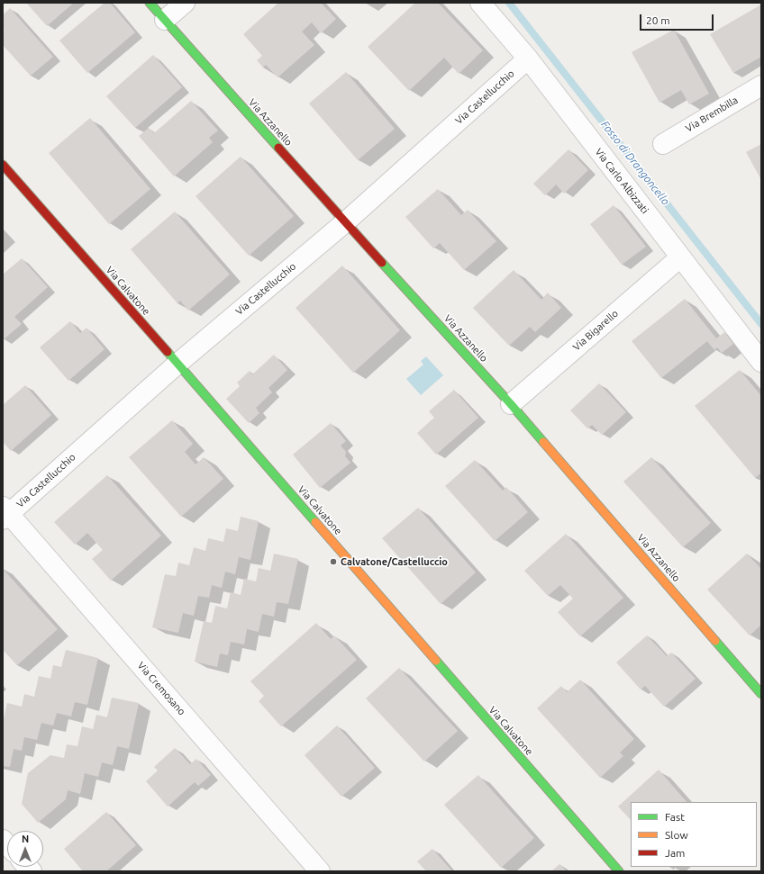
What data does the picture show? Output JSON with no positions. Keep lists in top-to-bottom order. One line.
{"streets":{"street":["Via Castellucchio","Via Brembilla","Via Azzanello","Via Carlo Albizzati","Via Calvatone","Via Bigarello","Via Cremosano"]},"crossings":[["Via Castellucchio","Via Azzanello"],["Via Castellucchio","Via Carlo Albizzati"],["Via Castellucchio","Via Calvatone"],["Via Castellucchio","Via Cremosano"],["Via Azzanello","Via Bigarello"],["Via Carlo Albizzati","Via Bigarello"]],"water":["Fosso di Drangoncello"],"places":["Calvatone/Castelluccio"],"legend":["Fast","Slow","Jam"],"scale_bar":"20 m","north":"top"}
